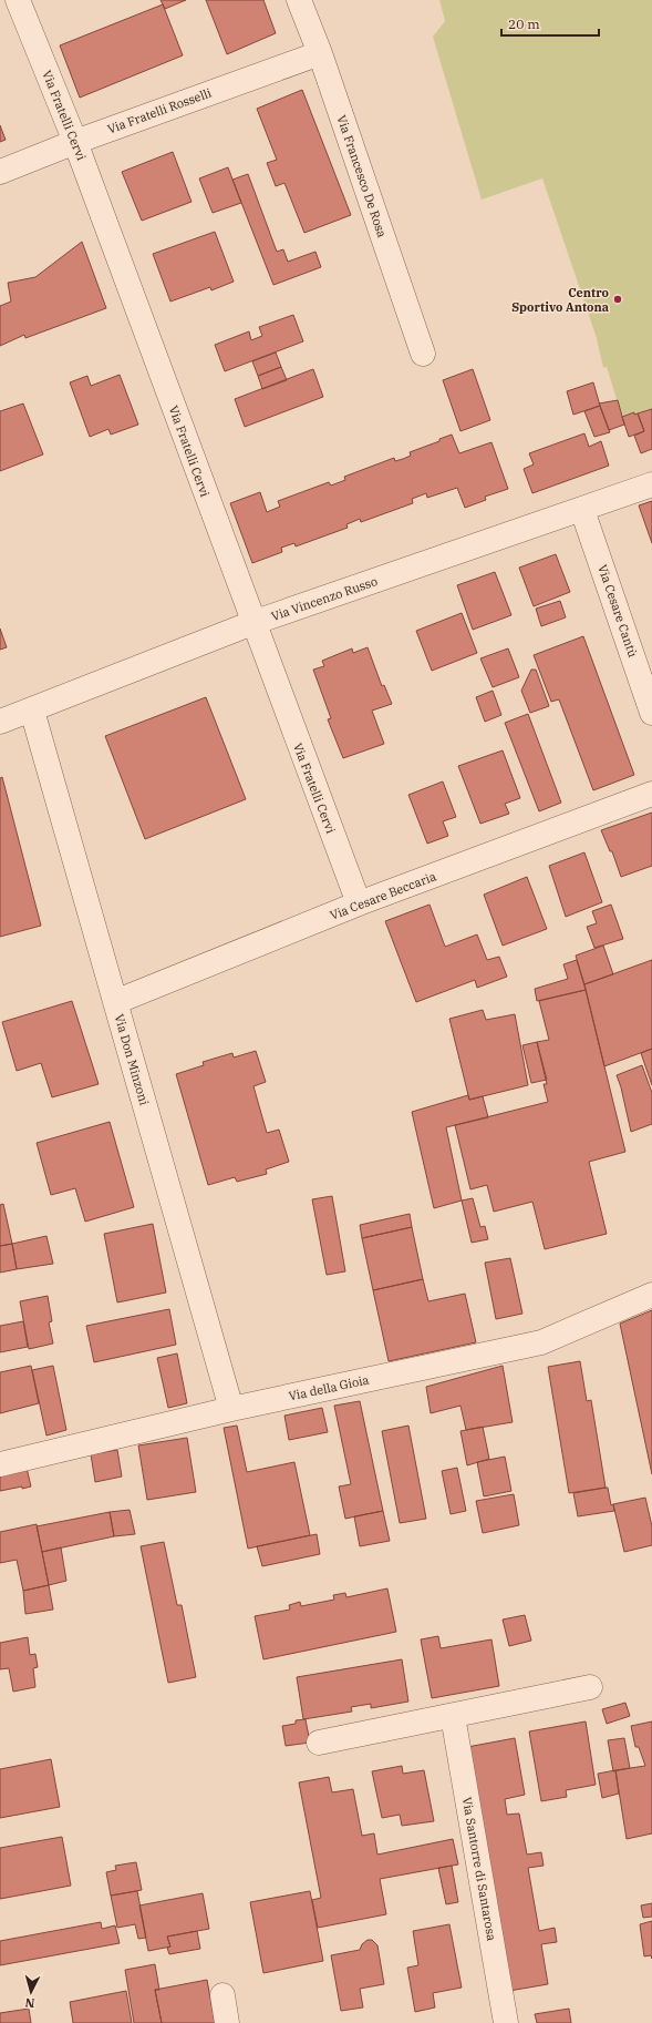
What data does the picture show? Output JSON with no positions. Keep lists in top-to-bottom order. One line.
{"streets":{"street":["Via Fratelli Rosselli","Via Fratelli Cervi","Via Francesco De Rosa","Via Vincenzo Russo","Via Cesare Cantù","Via Cesare Beccaria","Via Don Minzoni","Via della Gioia","Via Santorre di Santarosa"]},"crossings":[["Via Fratelli Rosselli","Via Fratelli Cervi"],["Via Fratelli Rosselli","Via Francesco De Rosa"],["Via Fratelli Cervi","Via Vincenzo Russo"],["Via Fratelli Cervi","Via Cesare Beccaria"],["Via Vincenzo Russo","Via Cesare Cantù"],["Via Vincenzo Russo","Via Don Minzoni"],["Via Cesare Beccaria","Via Don Minzoni"],["Via Don Minzoni","Via della Gioia"]],"places":["Centro Sportivo Antona"],"scale_bar":"20 m","north":"bottom"}
